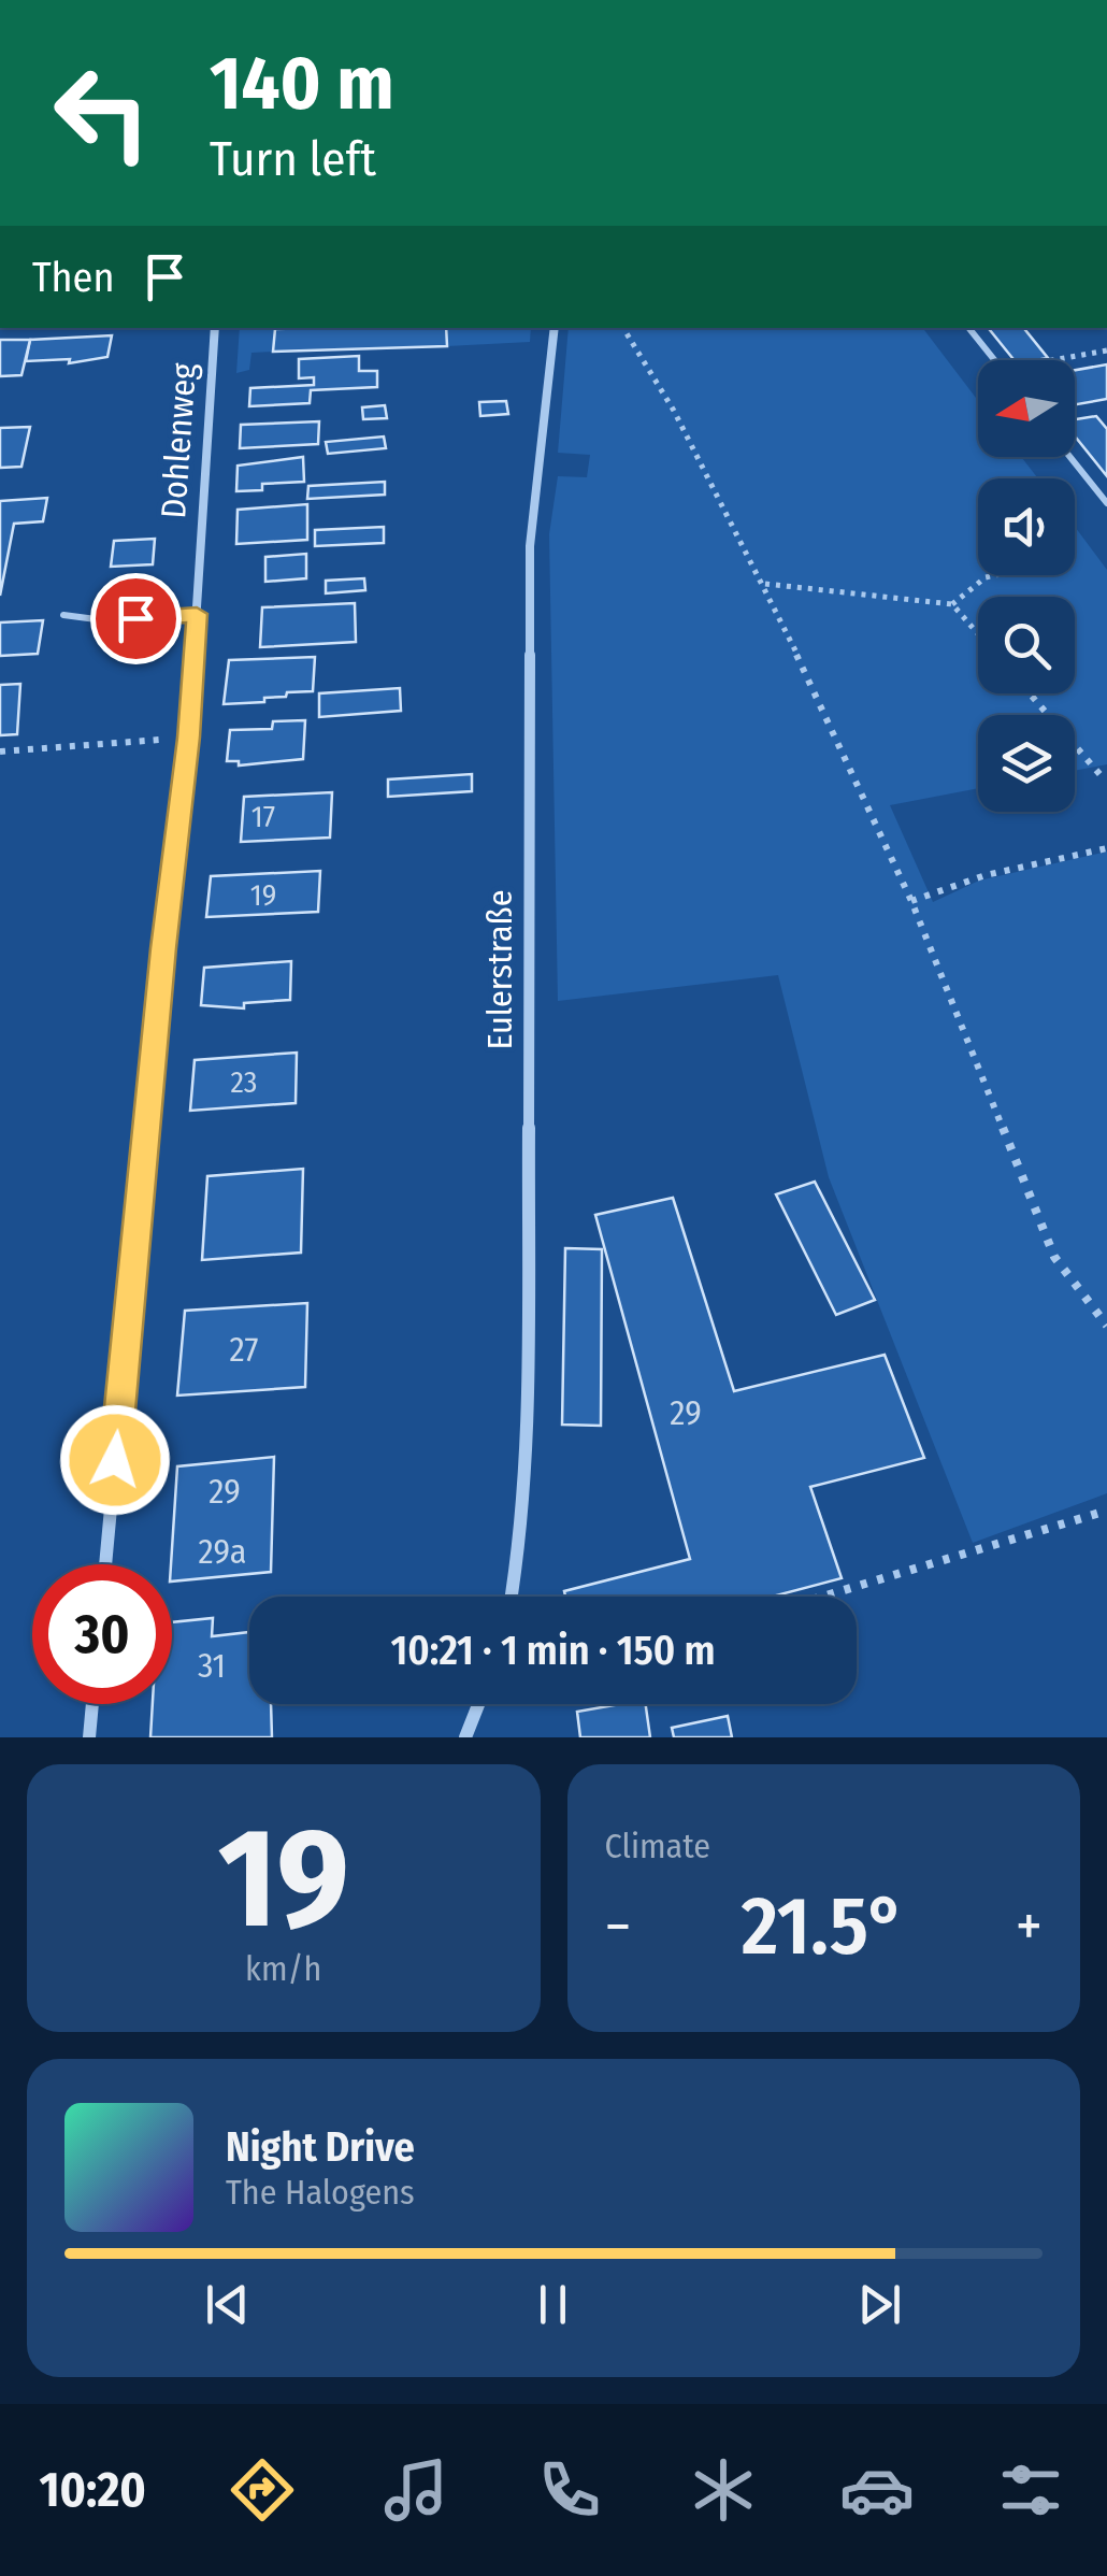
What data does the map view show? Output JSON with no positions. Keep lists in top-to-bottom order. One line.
{"streets":{"street":["Dohlenweg","Eulerstraße"]},"house_numbers":["17","19","23","27","29","29","29a","31"],"north":"left","page":{"turn":["140 m","Turn left"],"then":"Then","limit":"30","trip":"10:21 · 1 min · 150 m","tile":[["19","km/h"],"Climate"],"heat":["−","21.5°","+"],"song":["Night Drive","The Halogens"],"tabs":"10:20"}}
